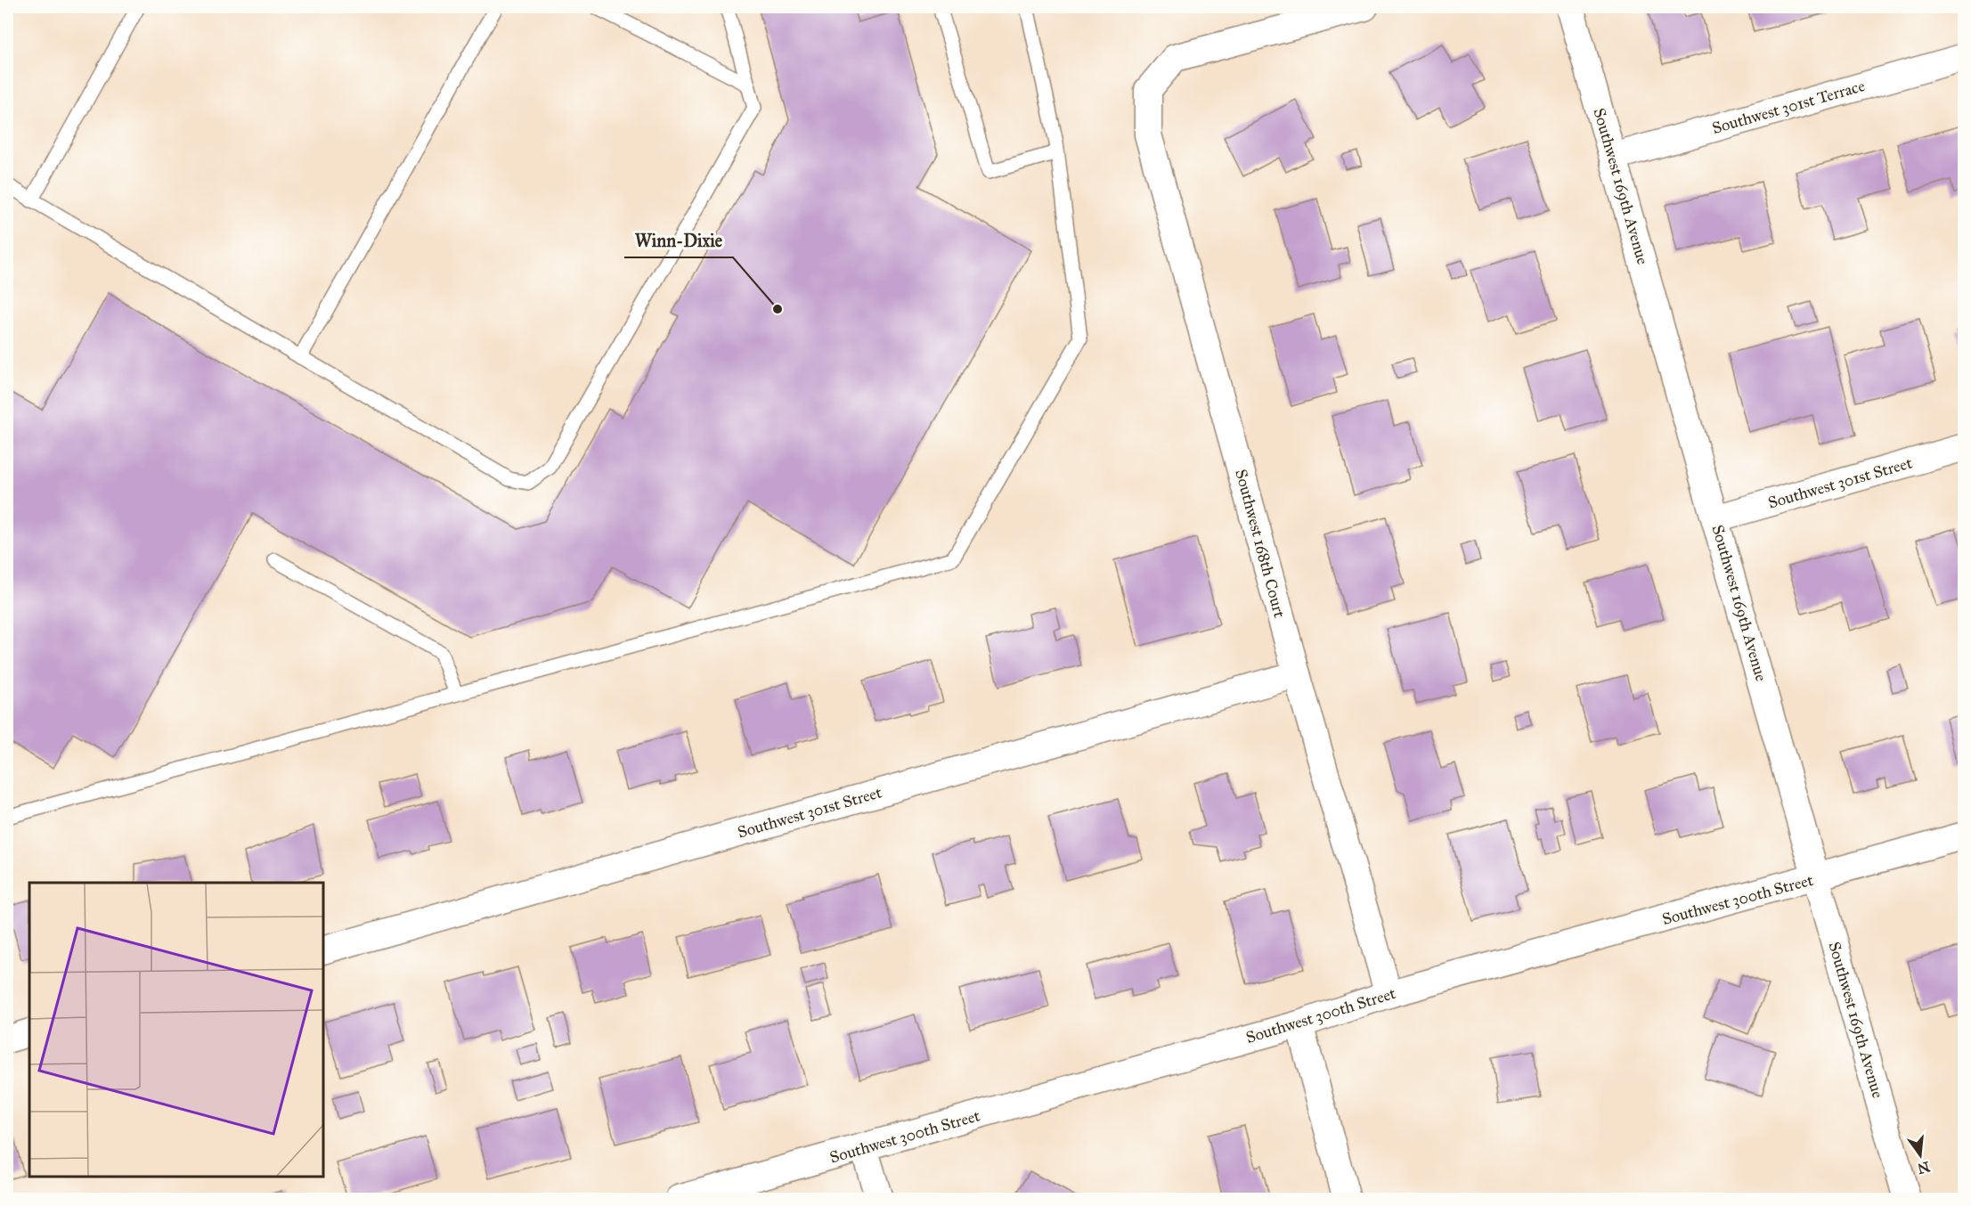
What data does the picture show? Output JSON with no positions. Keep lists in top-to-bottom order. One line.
{"streets":{"street":["Southwest 301st Terrace","Southwest 169th Avenue","Southwest 301st Street","Southwest 168th Court","Southwest 300th Street"]},"crossings":[["Southwest 301st Terrace","Southwest 169th Avenue"],["Southwest 169th Avenue","Southwest 301st Street"],["Southwest 169th Avenue","Southwest 300th Street"],["Southwest 301st Street","Southwest 168th Court"],["Southwest 168th Court","Southwest 300th Street"]],"places":["Winn-Dixie"],"north":"bottom"}
